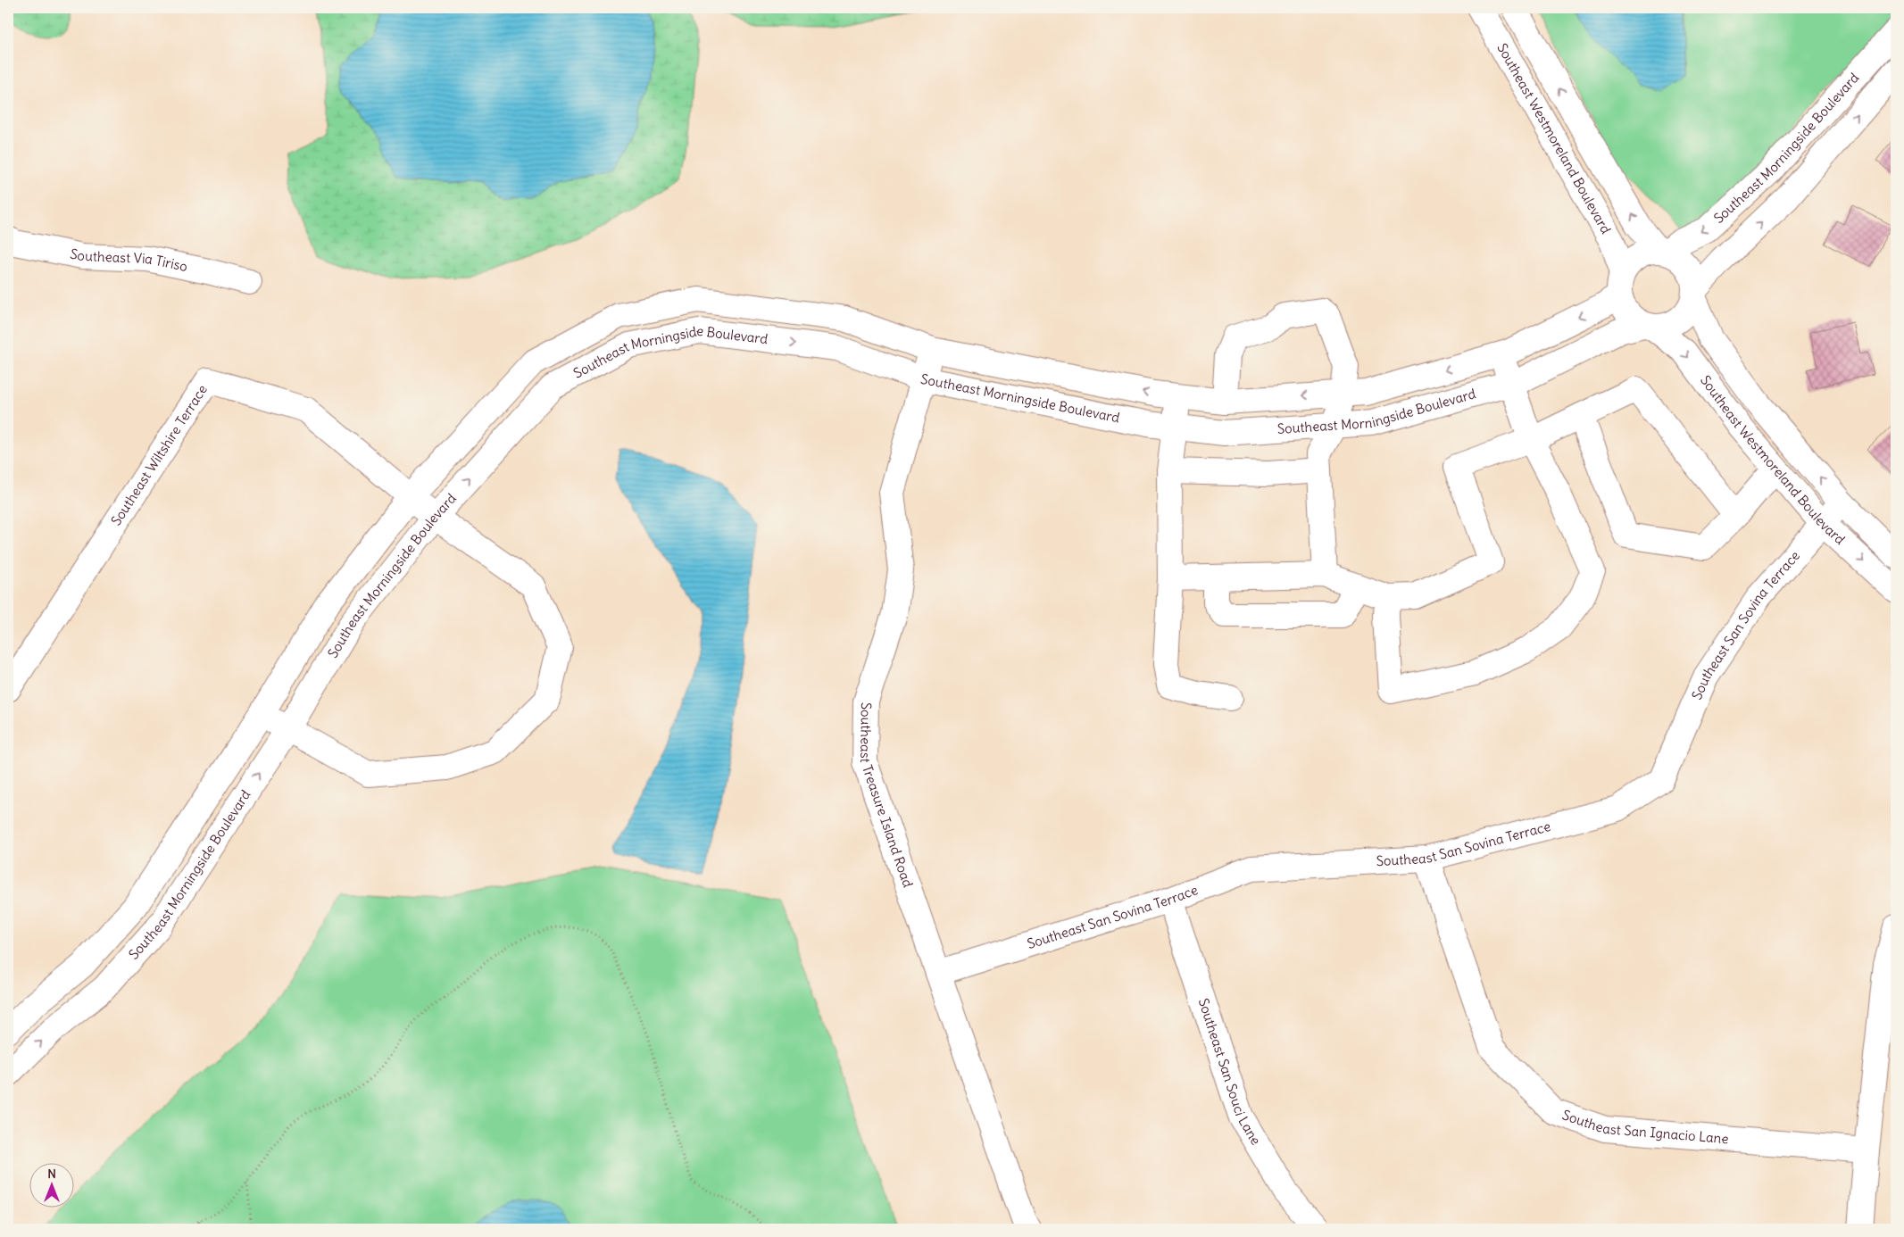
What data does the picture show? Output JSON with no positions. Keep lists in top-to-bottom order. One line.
{"streets":{"street":["Southeast Westmoreland Boulevard","Southeast Morningside Boulevard","Southeast Via Tiriso","Southeast Wiltshire Terrace","Southeast San Sovina Terrace","Southeast Treasure Island Road","Southeast San Souci Lane","Southeast San Ignacio Lane"]},"crossings":[["Southeast Westmoreland Boulevard","Southeast Morningside Boulevard"],["Southeast Westmoreland Boulevard","Southeast San Sovina Terrace"],["Southeast Morningside Boulevard","Southeast Wiltshire Terrace"],["Southeast Morningside Boulevard","Southeast Treasure Island Road"],["Southeast San Sovina Terrace","Southeast Treasure Island Road"],["Southeast San Sovina Terrace","Southeast San Souci Lane"],["Southeast San Sovina Terrace","Southeast San Ignacio Lane"]],"north":"top"}
